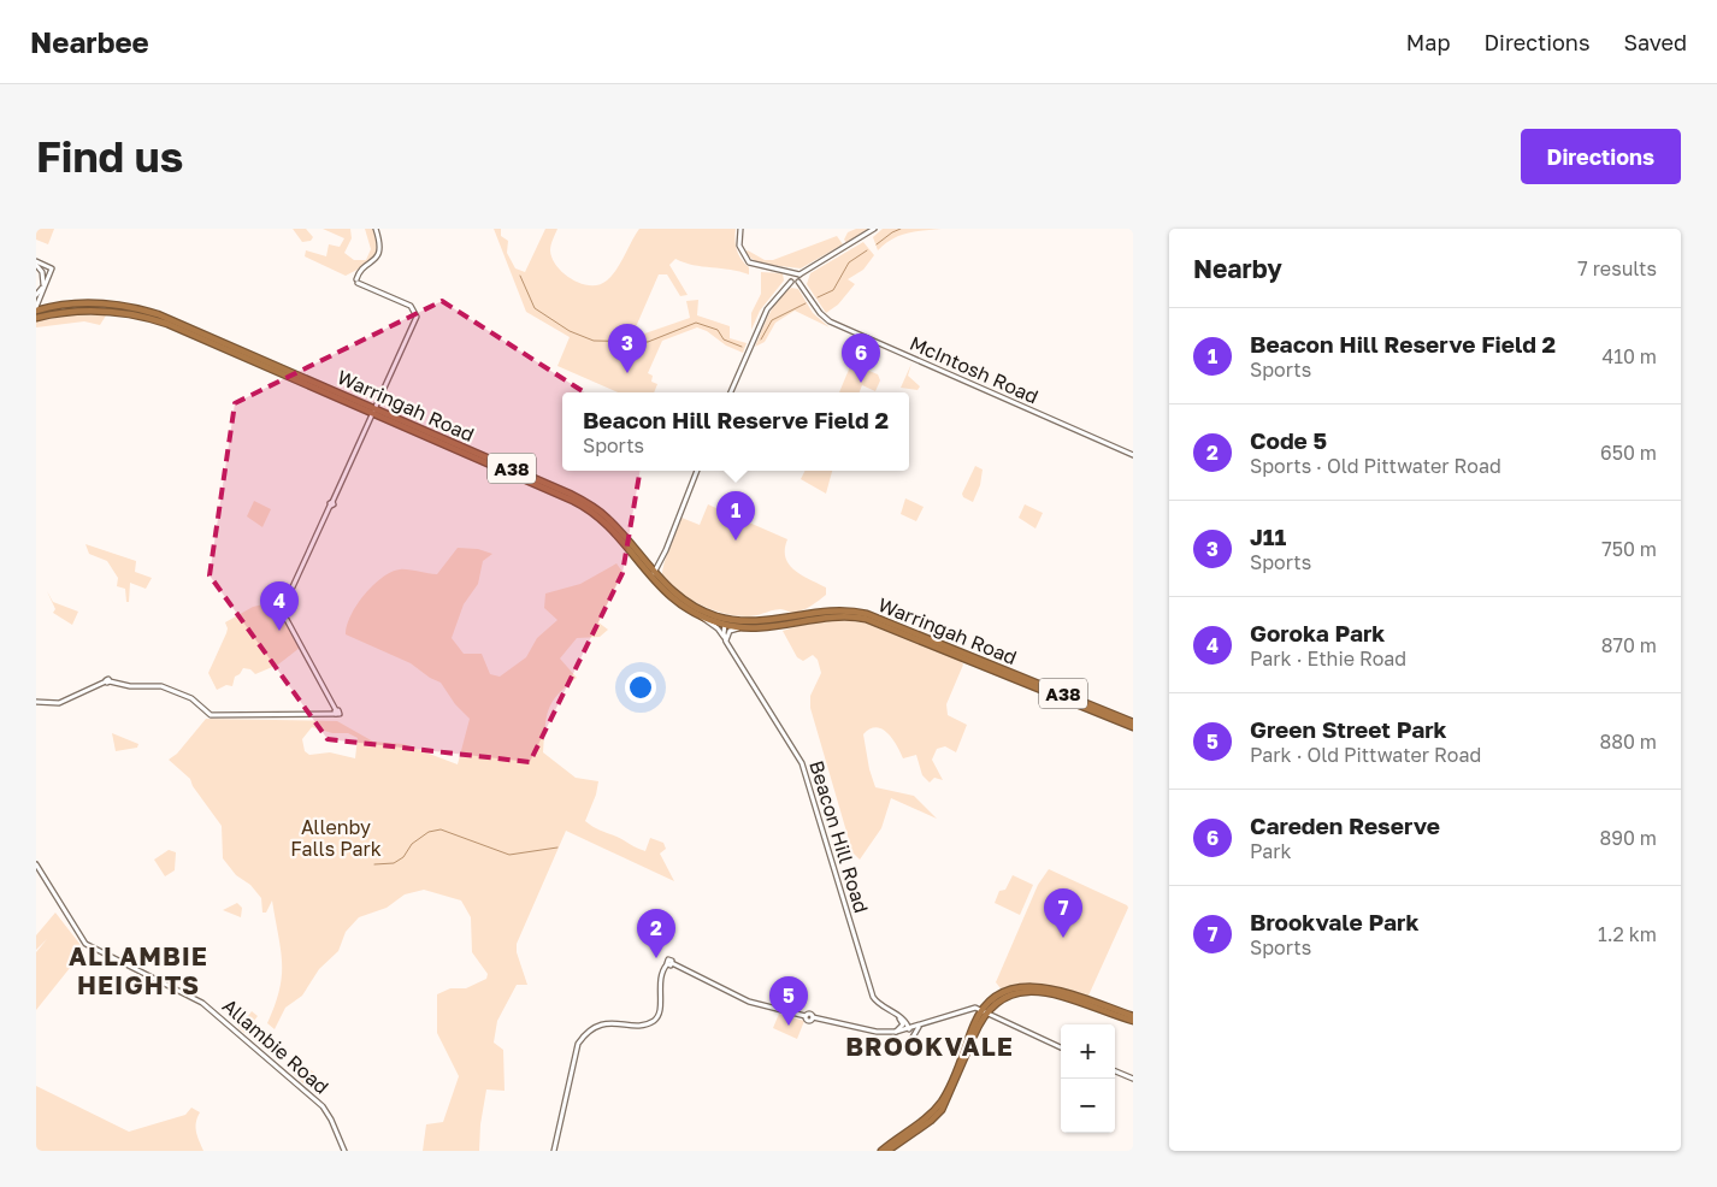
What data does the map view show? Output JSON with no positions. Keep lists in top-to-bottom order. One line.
{"streets":{"highway":["Warringah Road","A38"],"street":["McIntosh Road","Beacon Hill Road","Allambie Road"]},"crossings":[["Warringah Road","Beacon Hill Road"]],"districts":["ALLAMBIE HEIGHTS","BROOKVALE"],"parks":["Allenby Falls Park"],"page":{"header":"Nearbee","nav":["Map","Directions","Saved"],"buttons":"Directions","title":"Find us","heading":["Nearby","7 results"],"list":[{"mark":"1","name":"Beacon Hill Reserve Field 2","note":"Sports","value":"410 m"},{"mark":"2","name":"Code 5","note":"Sports · Old Pittwater Road","value":"650 m"},{"mark":"3","name":"J11","note":"Sports","value":"750 m"},{"mark":"4","name":"Goroka Park","note":"Park · Ethie Road","value":"870 m"},{"mark":"5","name":"Green Street Park","note":"Park · Old Pittwater Road","value":"880 m"},{"mark":"6","name":"Careden Reserve","note":"Park","value":"890 m"},{"mark":"7","name":"Brookvale Park","note":"Sports","value":"1.2 km"}],"pins":["3","6","1","4","7","2","5"],"popup":["Beacon Hill Reserve Field 2","Sports"],"map_buttons":["+","−"]}}
